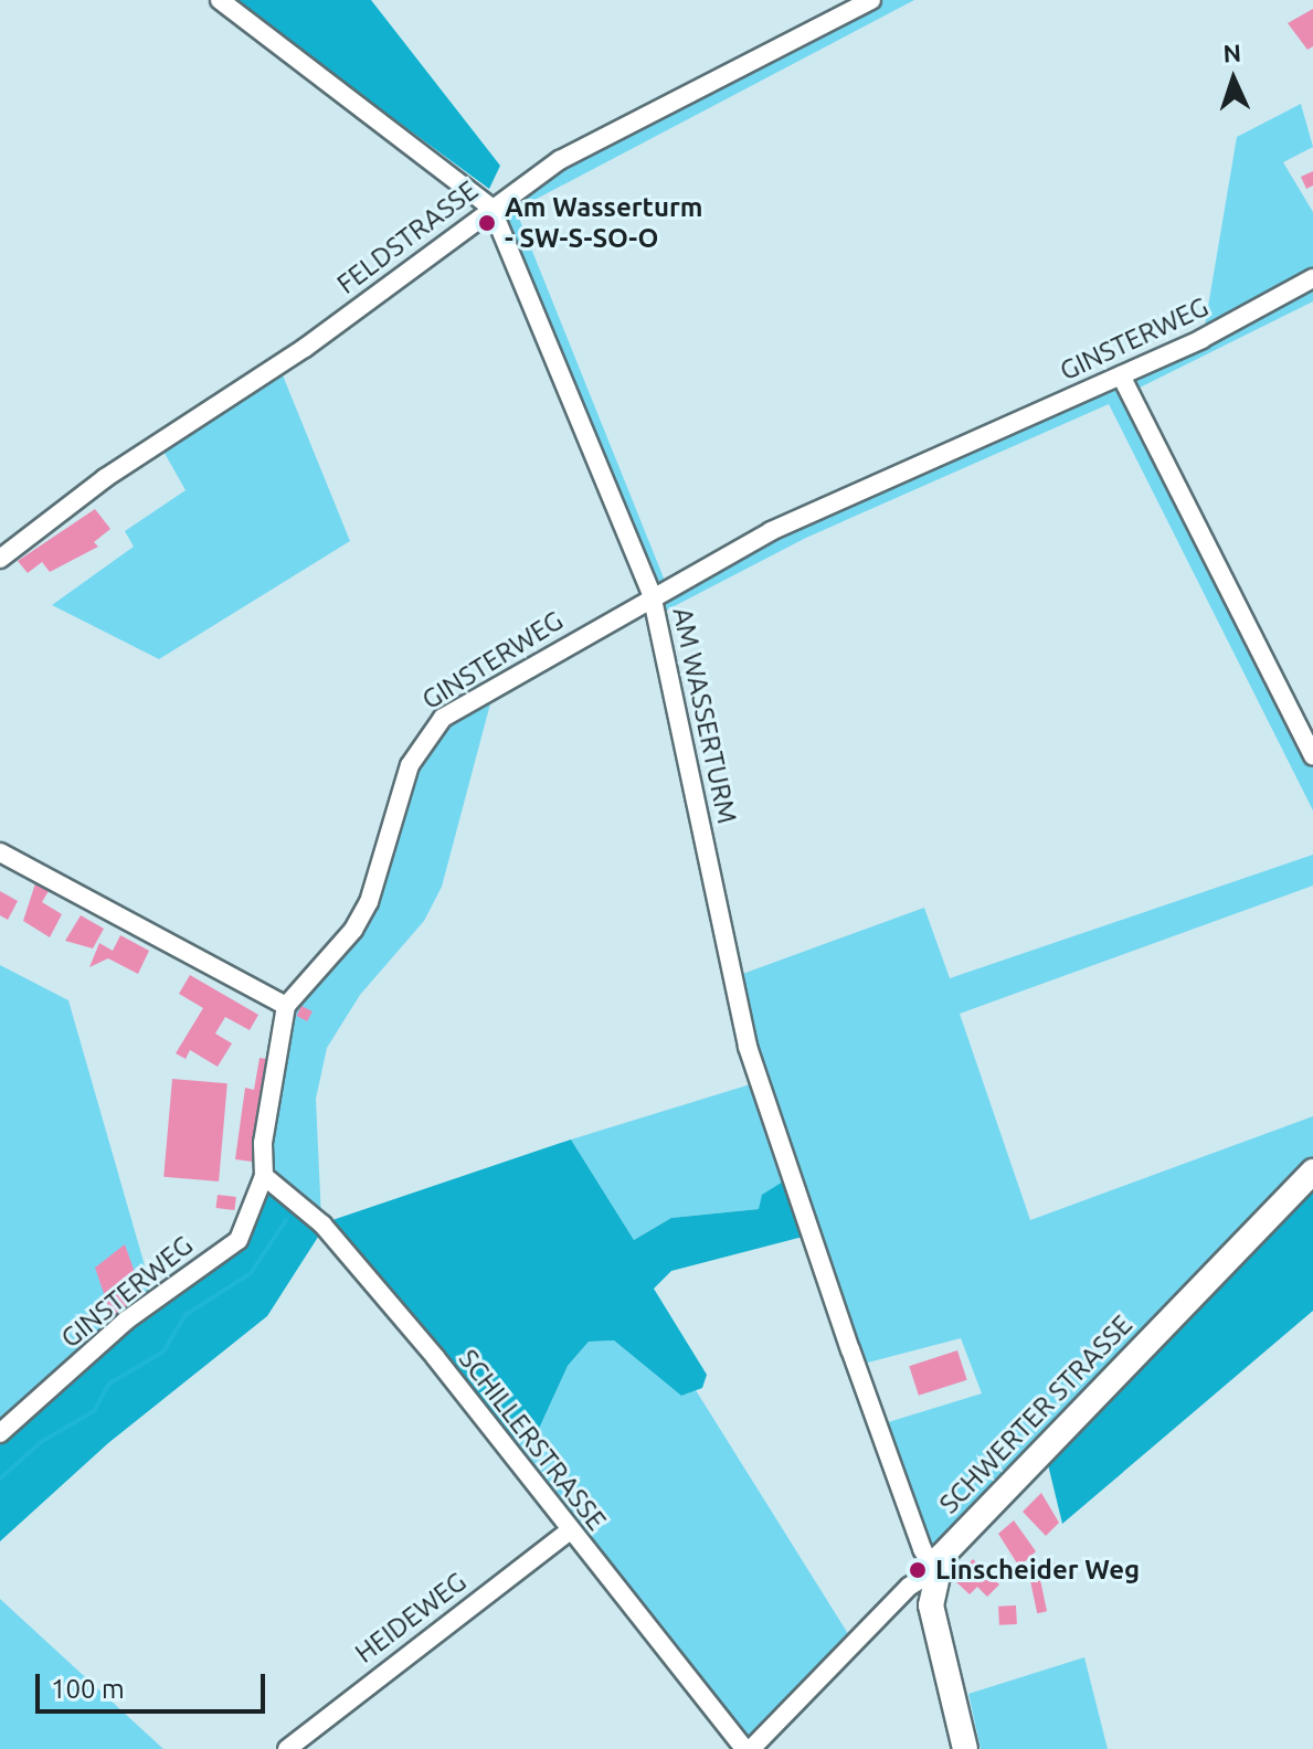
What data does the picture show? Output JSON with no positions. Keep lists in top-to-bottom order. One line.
{"streets":{"main road":["SCHWERTER STRASSE"],"street":["FELDSTRASSE","GINSTERWEG","AM WASSERTURM","SCHILLERSTRASSE","HEIDEWEG"]},"crossings":[["FELDSTRASSE","AM WASSERTURM"],["GINSTERWEG","AM WASSERTURM"],["GINSTERWEG","SCHILLERSTRASSE"],["AM WASSERTURM","SCHWERTER STRASSE"],["SCHILLERSTRASSE","HEIDEWEG"]],"places":["Am Wasserturm - SW-S-SO-O","Linscheider Weg"],"scale_bar":"100 m","north":"top"}
